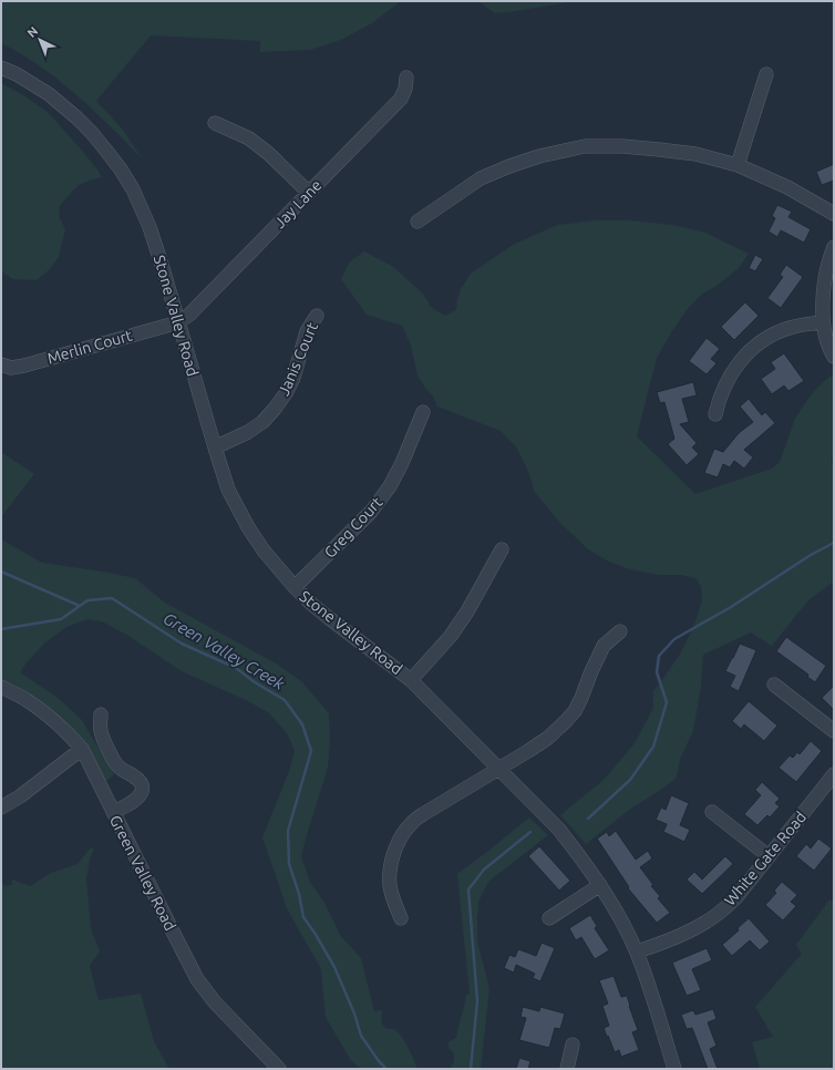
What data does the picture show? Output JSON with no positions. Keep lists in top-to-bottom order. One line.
{"streets":{"street":["Jay Lane","Stone Valley Road","Merlin Court","Janis Court","Greg Court","White Gate Road","Green Valley Road"]},"crossings":[["Jay Lane","Stone Valley Road"],["Jay Lane","Merlin Court"],["Stone Valley Road","Merlin Court"],["Stone Valley Road","Janis Court"],["Stone Valley Road","Greg Court"],["Stone Valley Road","White Gate Road"]],"water":["Green Valley Creek"],"north":"top left"}
